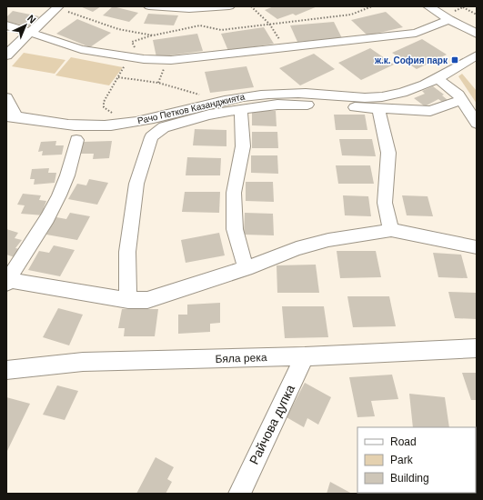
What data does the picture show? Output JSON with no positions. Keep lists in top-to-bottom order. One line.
{"streets":{"street":["Рачо Петков Казанджията","Бяла река","Райчова дупка"]},"crossings":[["Бяла река","Райчова дупка"]],"places":{"transit":["ж.к. София парк"]},"legend":["Road","Park","Building"],"north":"top right"}
